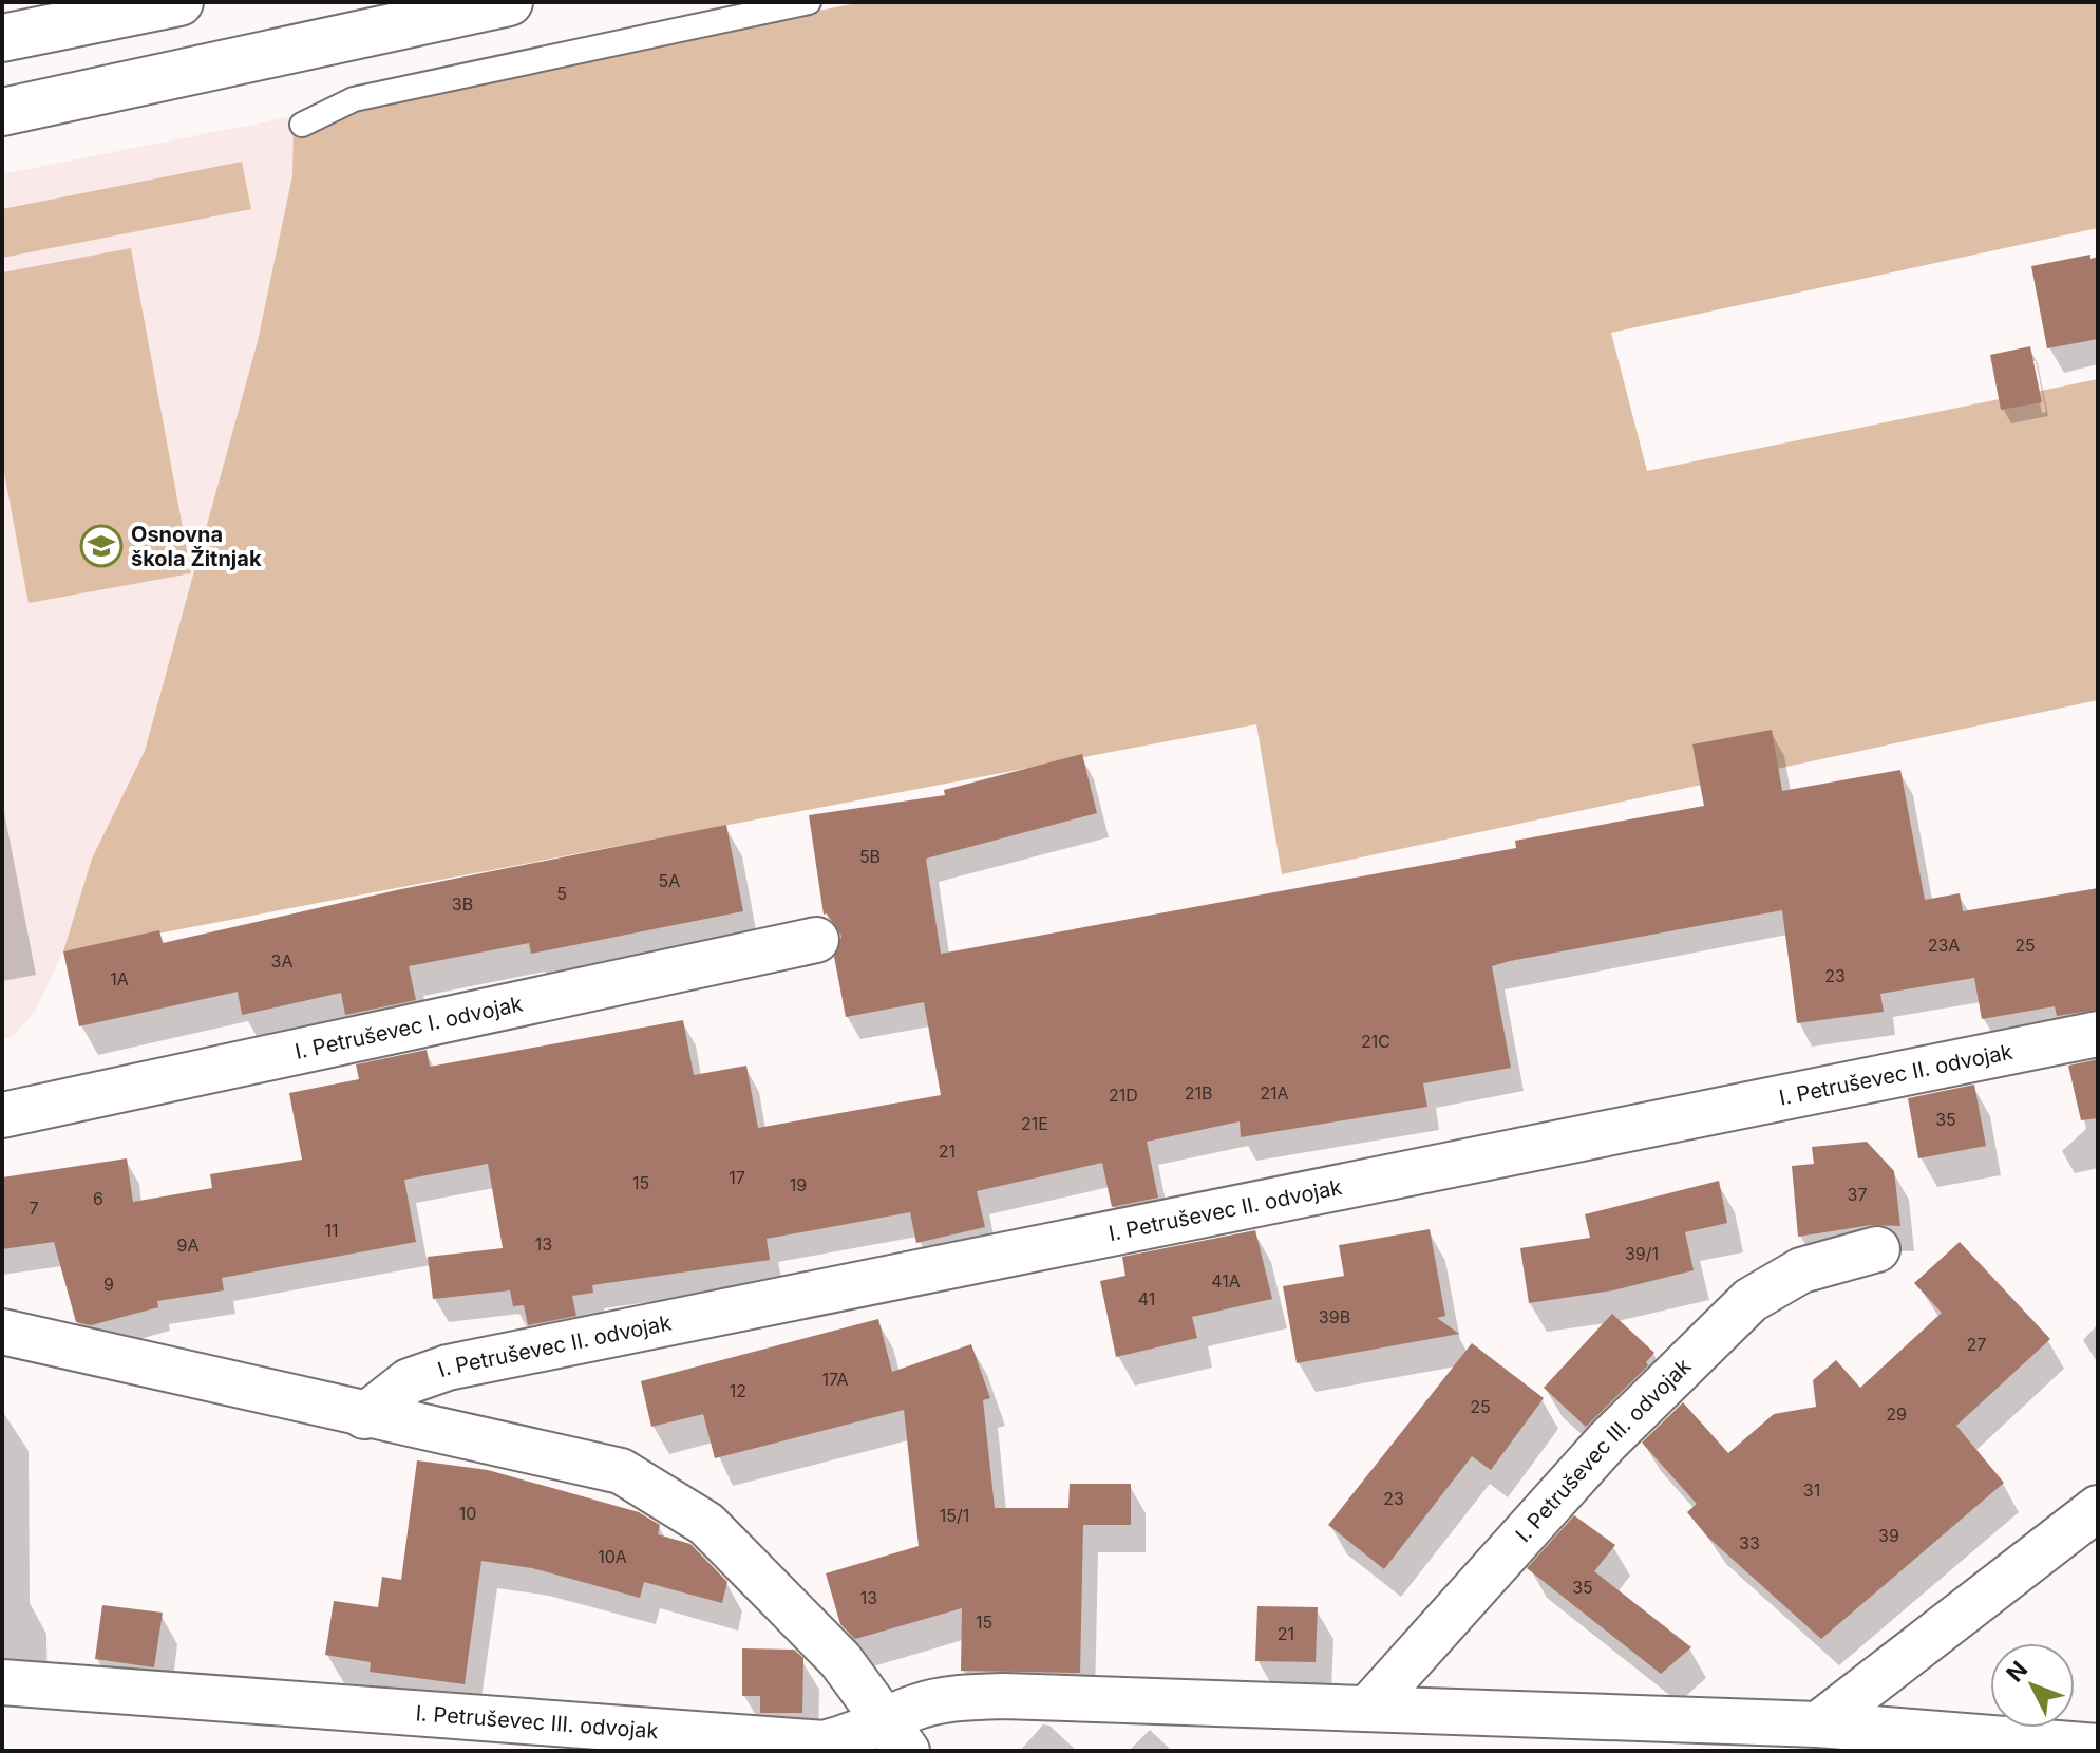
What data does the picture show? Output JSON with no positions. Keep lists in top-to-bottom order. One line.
{"streets":{"street":["I. Petruševec I. odvojak","I. Petruševec II. odvojak","I. Petruševec III. odvojak"]},"places":{"school or university":["Osnovna škola Žitnjak"]},"house_numbers":["5B","5A","5","3B","23A","25","3A","23","1A","21C","21B","21A","21D","35","21E","21","17","15","19","37","6","7","11","13","9A","39/1","41A","9","41","39B","27","17A","12","25","29","31","23","10","15/1","39","33","10A","35","13","15","21"],"north":"top left"}
